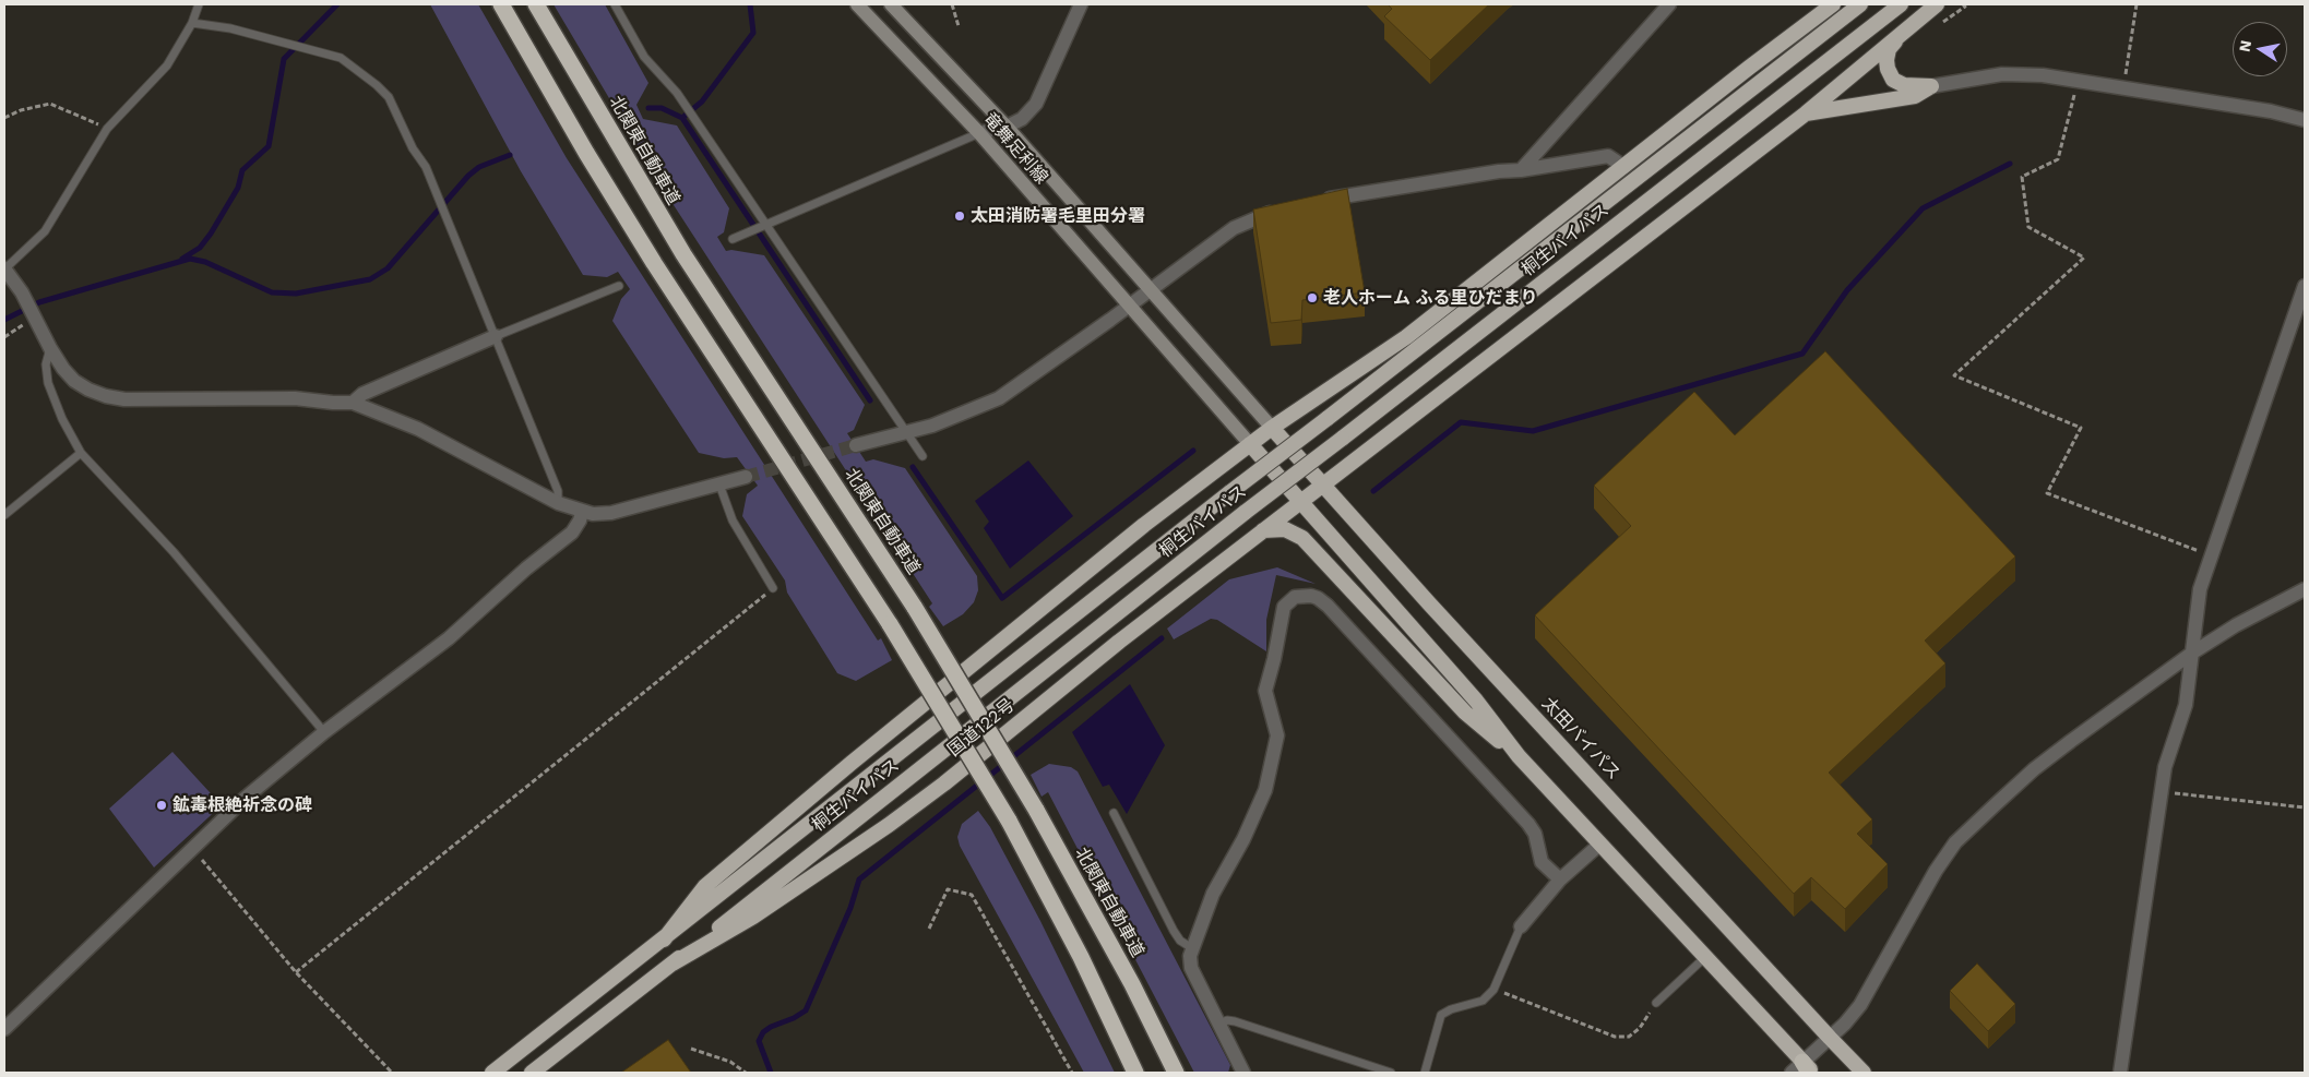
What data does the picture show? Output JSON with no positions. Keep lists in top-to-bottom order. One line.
{"streets":{"highway":["北関東自動車道","桐生バイパス","国道122号","太田バイパス"],"main road":["竜舞足利線"]},"crossings":[["竜舞足利線","太田バイパス"],["桐生バイパス","国道122号"],["国道122号","太田バイパス"]],"places":["太田消防署毛里田分署","老人ホーム ふる里ひだまり","鉱毒根絶祈念の碑"],"north":"left"}
